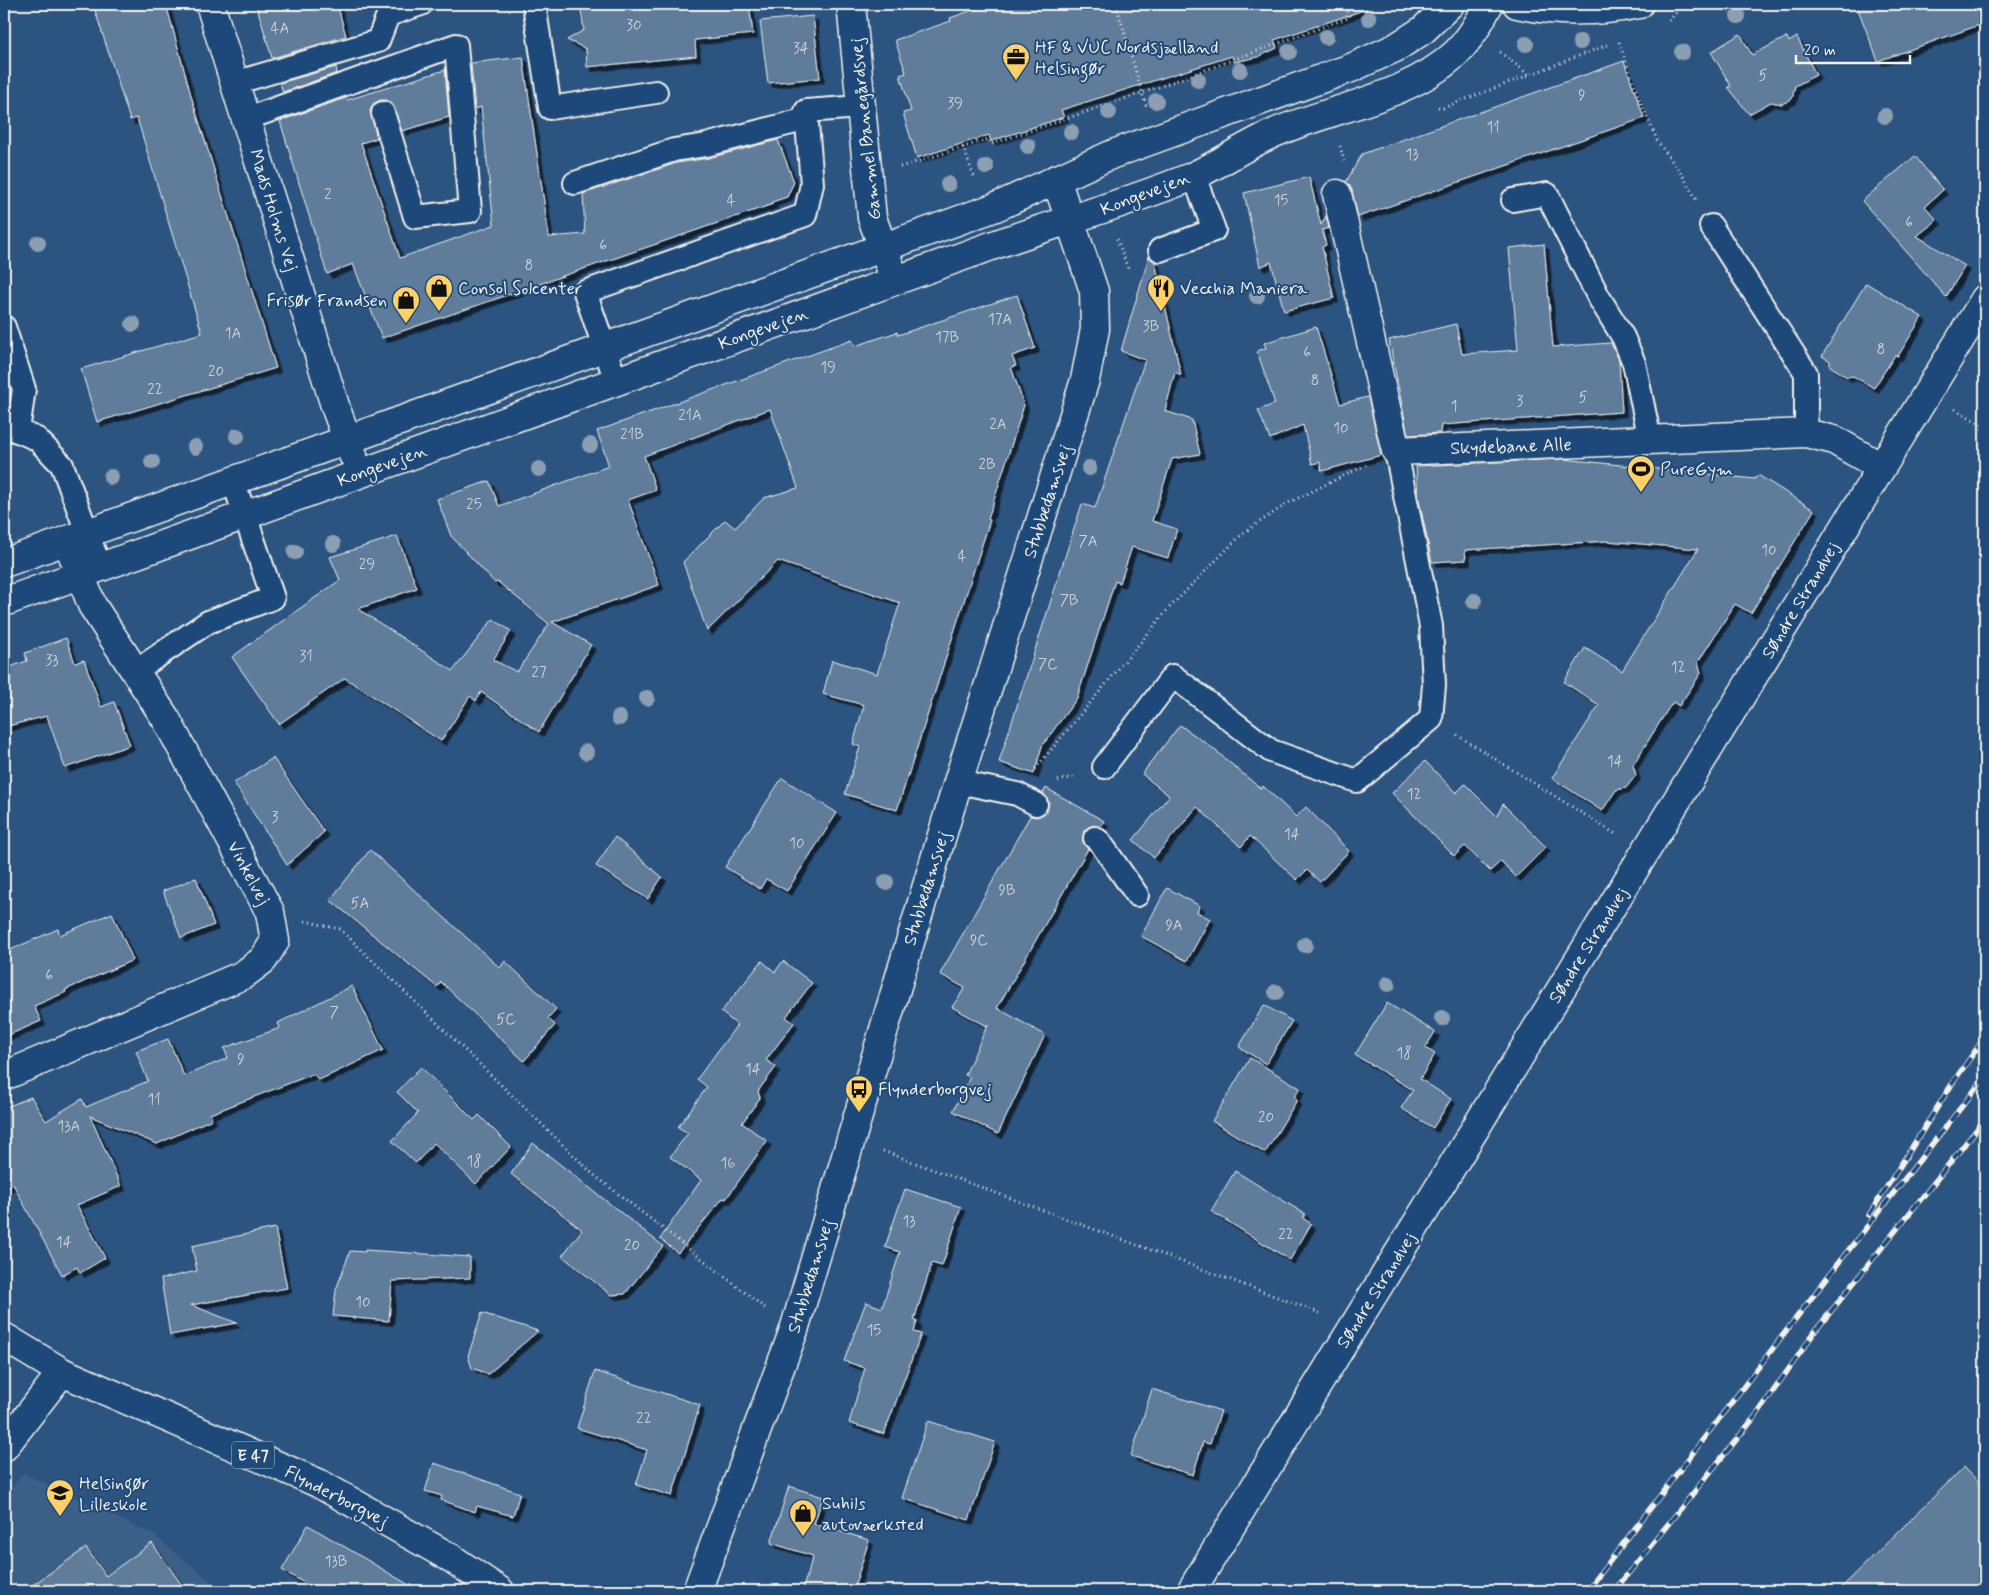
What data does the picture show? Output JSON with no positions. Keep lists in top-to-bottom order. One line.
{"streets":{"street":["Gammel Banegårdsvej","Kongevejen","Mads Holms Vej","Skydebane Alle","Stubbedamsvej","Søndre Strandvej","Vinkelvej","E 47","Flynderborgvej"]},"crossings":[["Gammel Banegårdsvej","Kongevejen"],["Kongevejen","Mads Holms Vej"],["Kongevejen","Stubbedamsvej"],["Kongevejen","Vinkelvej"],["Skydebane Alle","Søndre Strandvej"]],"places":{"office":["HF & VUC Nordsjælland Helsingør"],"shop":["Consol Solcenter","Frisør Frandsen","Suhils autoværksted"],"restaurant":["Vecchia Maniera"],"sports":["PureGym"],"bus stop":["Flynderborgvej"],"school or university":["Helsingør Lilleskole"]},"house_numbers":["30","4A","34","5","9","39","11","13","2","4","15","6","6","8","17A","3B","1A","17B","8","6","19","20","8","22","5","3","1","21A","2A","10","21B","2B","25","7A","10","4","29","7B","31","33","7C","12","27","14","12","3","14","10","9B","5A","9A","9C","6","7","5C","18","9","14","11","20","13A","18","16","13","22","14","20","10","15","22","13B"],"scale_bar":"20 m"}
